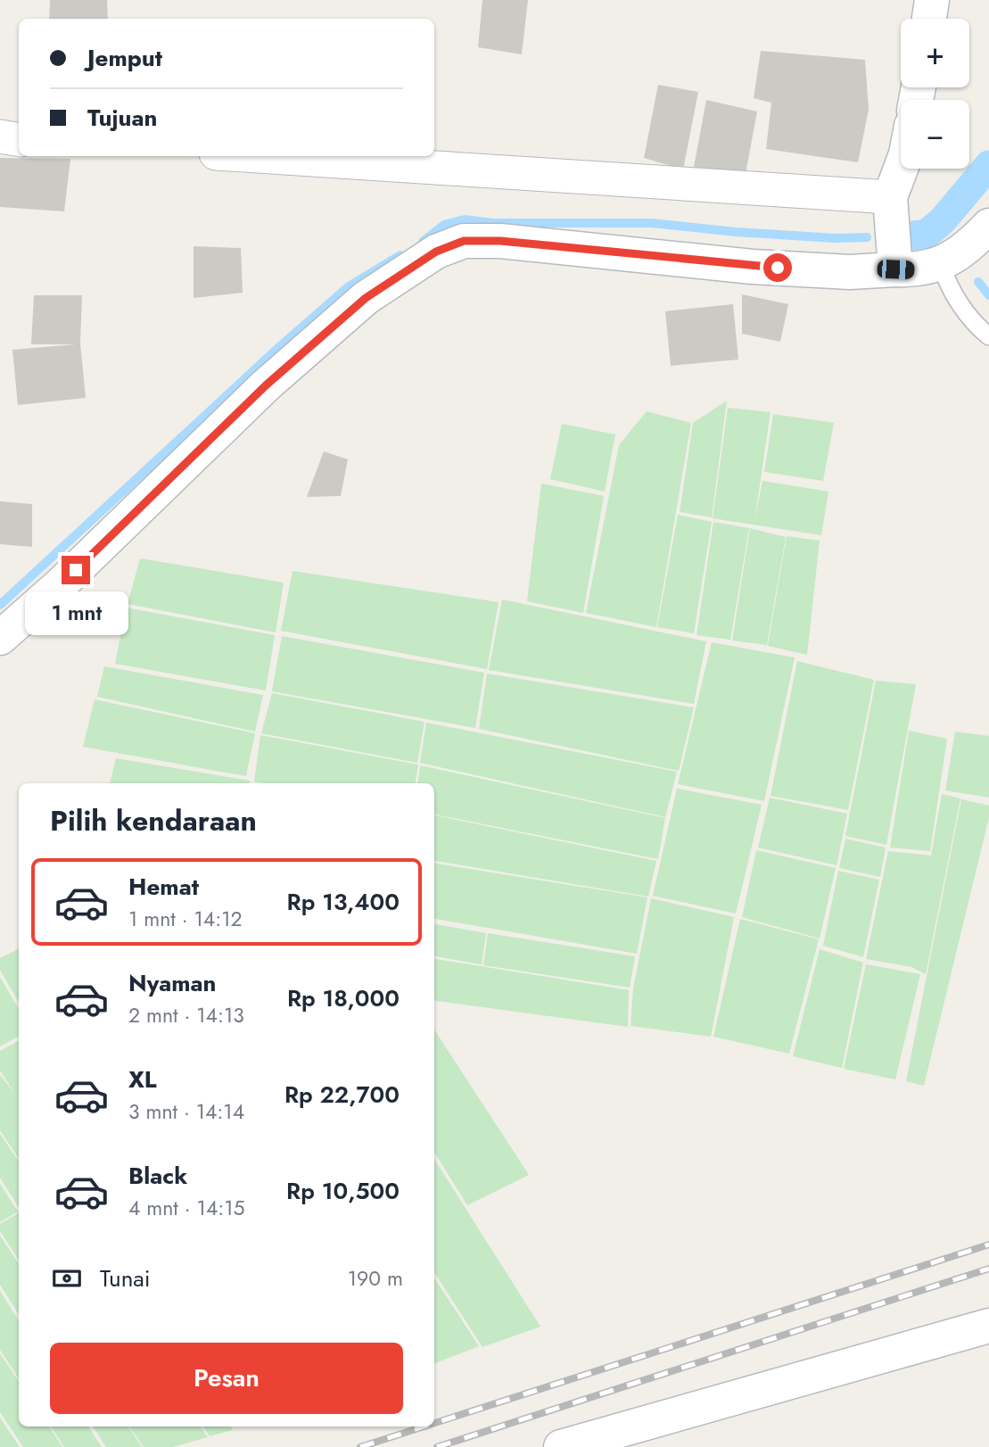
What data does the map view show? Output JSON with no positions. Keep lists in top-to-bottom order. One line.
{"page":{"map_buttons":["+","−"],"banner":["Jemput","Tujuan"],"bubble":"1 mnt","heading":"Pilih kendaraan","list":[{"name":"Hemat","note":"1 mnt · 14:12","value":"Rp 13,400"},{"name":"Nyaman","note":"2 mnt · 14:13","value":"Rp 18,000"},{"name":"XL","note":"3 mnt · 14:14","value":"Rp 22,700"},{"name":"Black","note":"4 mnt · 14:15","value":"Rp 10,500"}],"pay":["Tunai","190 m"],"buttons":"Pesan"}}
